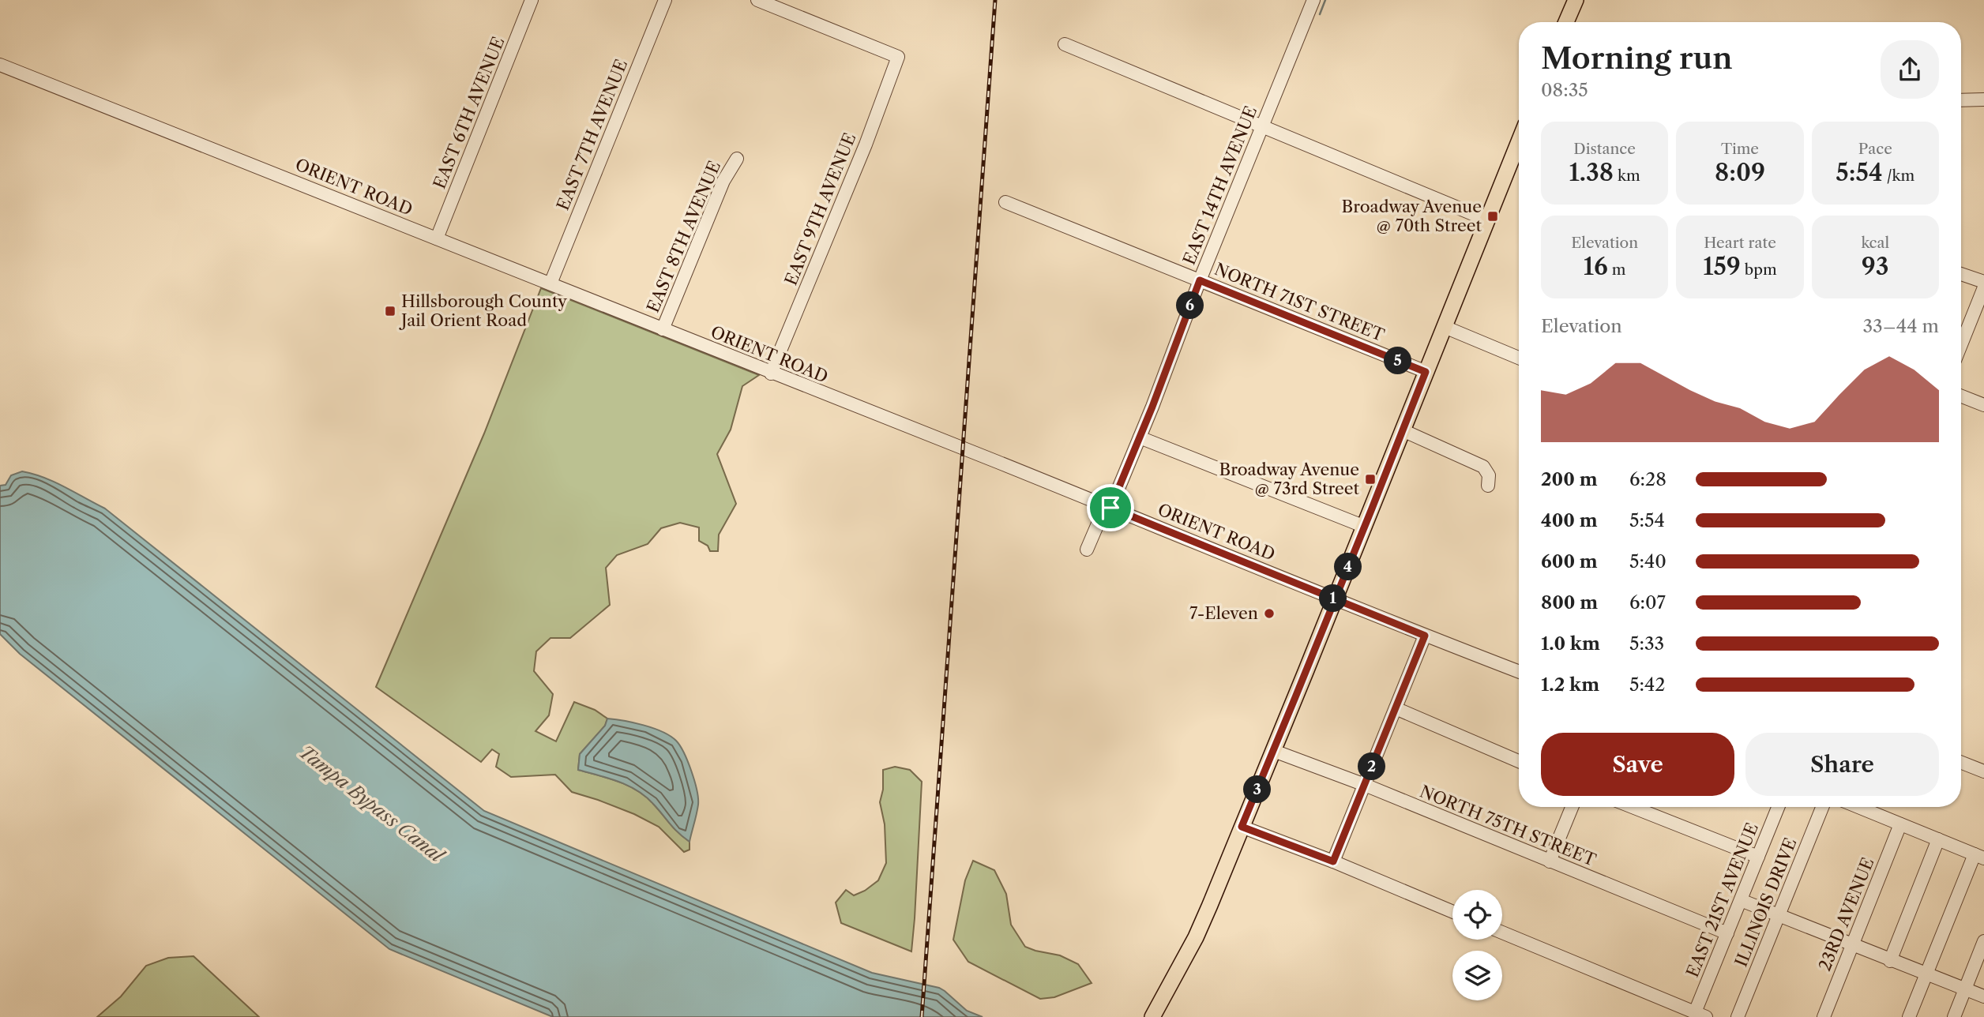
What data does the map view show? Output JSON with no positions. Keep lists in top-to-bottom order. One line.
{"streets":{"street":["EAST 6TH AVENUE","EAST 7TH AVENUE","EAST 14TH AVENUE","ORIENT ROAD","EAST 9TH AVENUE","EAST 8TH AVENUE","NORTH 71ST STREET","NORTH 75TH STREET","EAST 21ST AVENUE","ILLINOIS DRIVE","23RD AVENUE"]},"crossings":[["EAST 6TH AVENUE","ORIENT ROAD"],["EAST 7TH AVENUE","ORIENT ROAD"],["EAST 14TH AVENUE","ORIENT ROAD"],["EAST 14TH AVENUE","NORTH 71ST STREET"],["ORIENT ROAD","EAST 9TH AVENUE"],["ORIENT ROAD","EAST 8TH AVENUE"],["NORTH 75TH STREET","EAST 21ST AVENUE"]],"water":["Tampa Bypass Canal"],"places":{"transit":["Broadway Avenue @ 70th Street","Hillsborough County Jail Orient Road","Broadway Avenue @ 73rd Street"],"other":["7-Eleven"]},"page":{"heading":["Morning run","08:35"],"stats":[["Distance","1.38 km"],["Time","8:09"],["Pace","5:54 /km"],["Elevation","16 m"],["Heart rate","159 bpm"],["kcal","93"]],"pins":["6","5","4","1","2","3"],"chart":["Elevation","33–44 m"],"list":[{"name":"200 m","note":"6:28"},{"name":"400 m","note":"5:54"},{"name":"600 m","note":"5:40"},{"name":"800 m","note":"6:07"},{"name":"1.0 km","note":"5:33"},{"name":"1.2 km","note":"5:42"}],"buttons":["Save","Share"]}}
